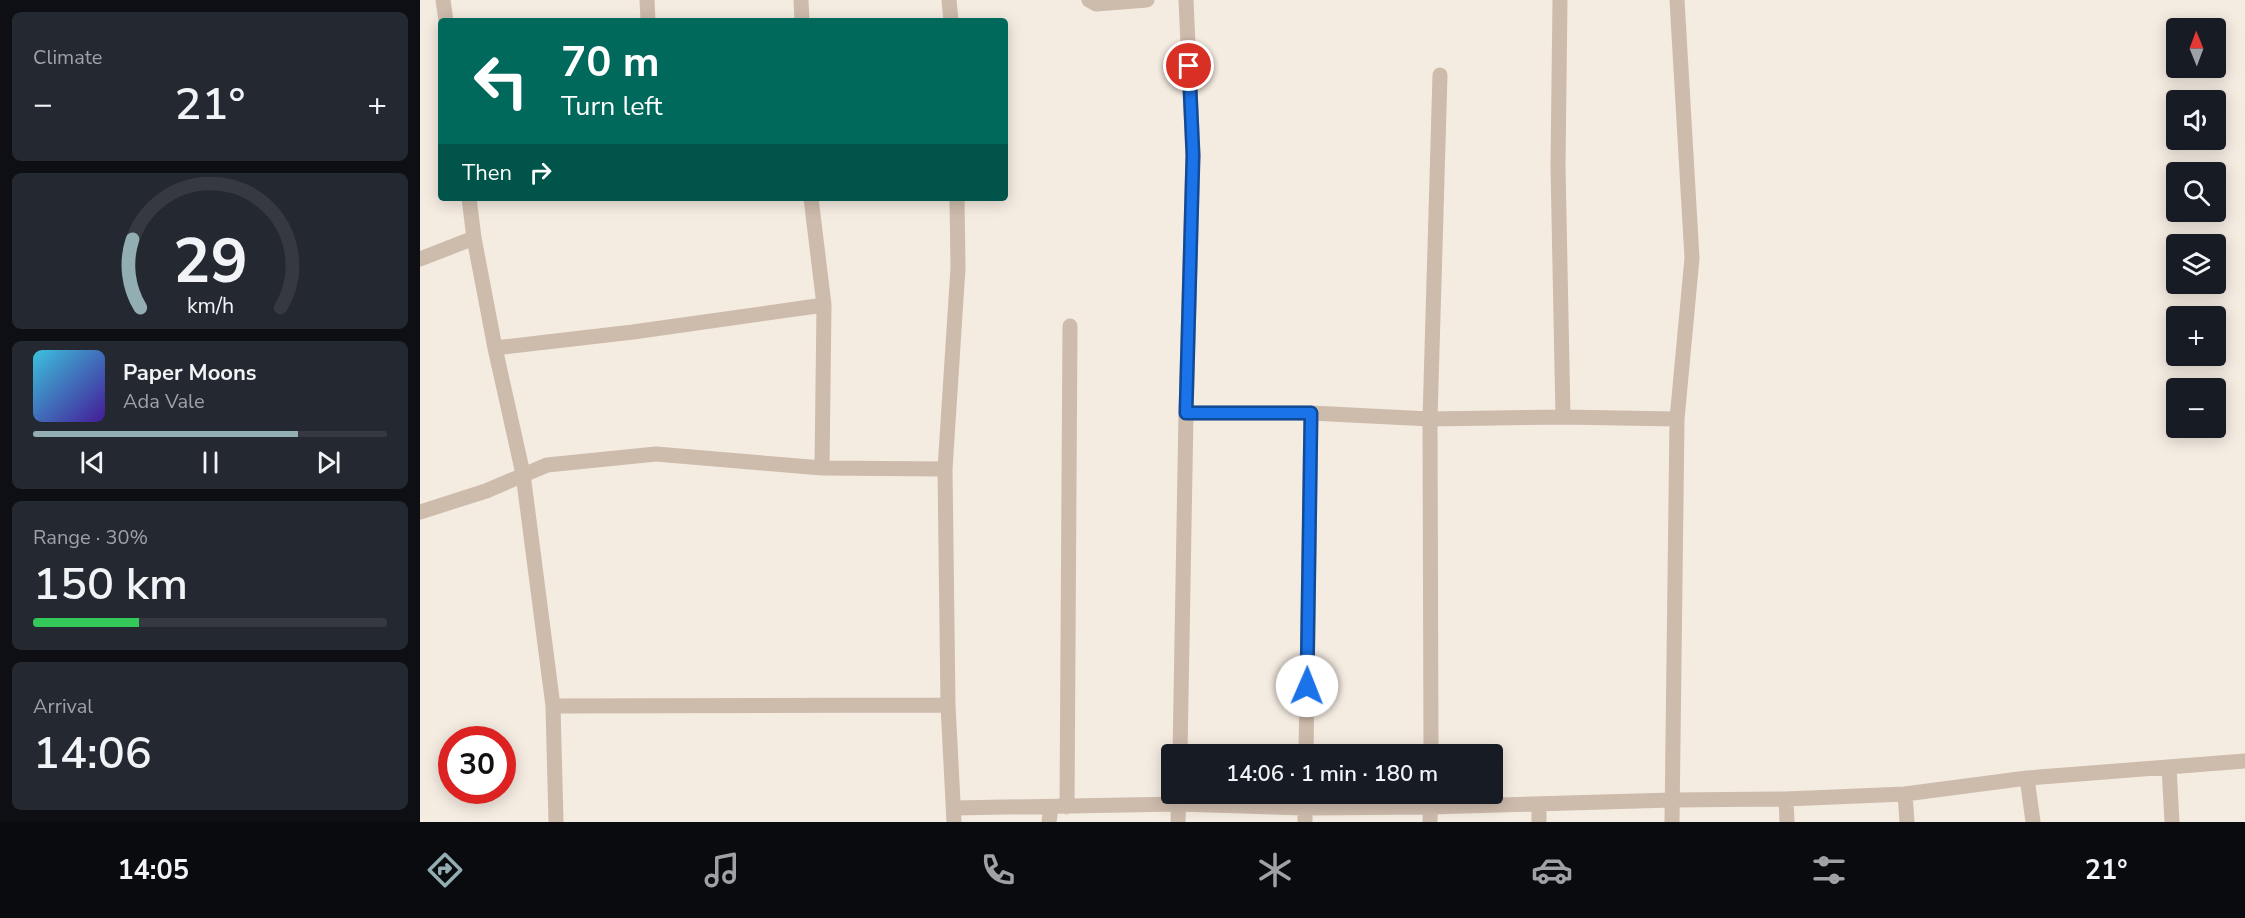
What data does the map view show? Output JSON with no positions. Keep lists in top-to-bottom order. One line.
{"north":"top","page":{"tile":["Climate",["Range · 30%","150 km"],["Arrival","14:06"]],"map_buttons":["+","−"],"turn":["70 m","Turn left"],"heat":["−","21°","+"],"then":"Then","song":["Paper Moons","Ada Vale"],"limit":"30","trip":"14:06 · 1 min · 180 m","tabs":["14:05","21°"],"gauge":["29","km/h"]}}
